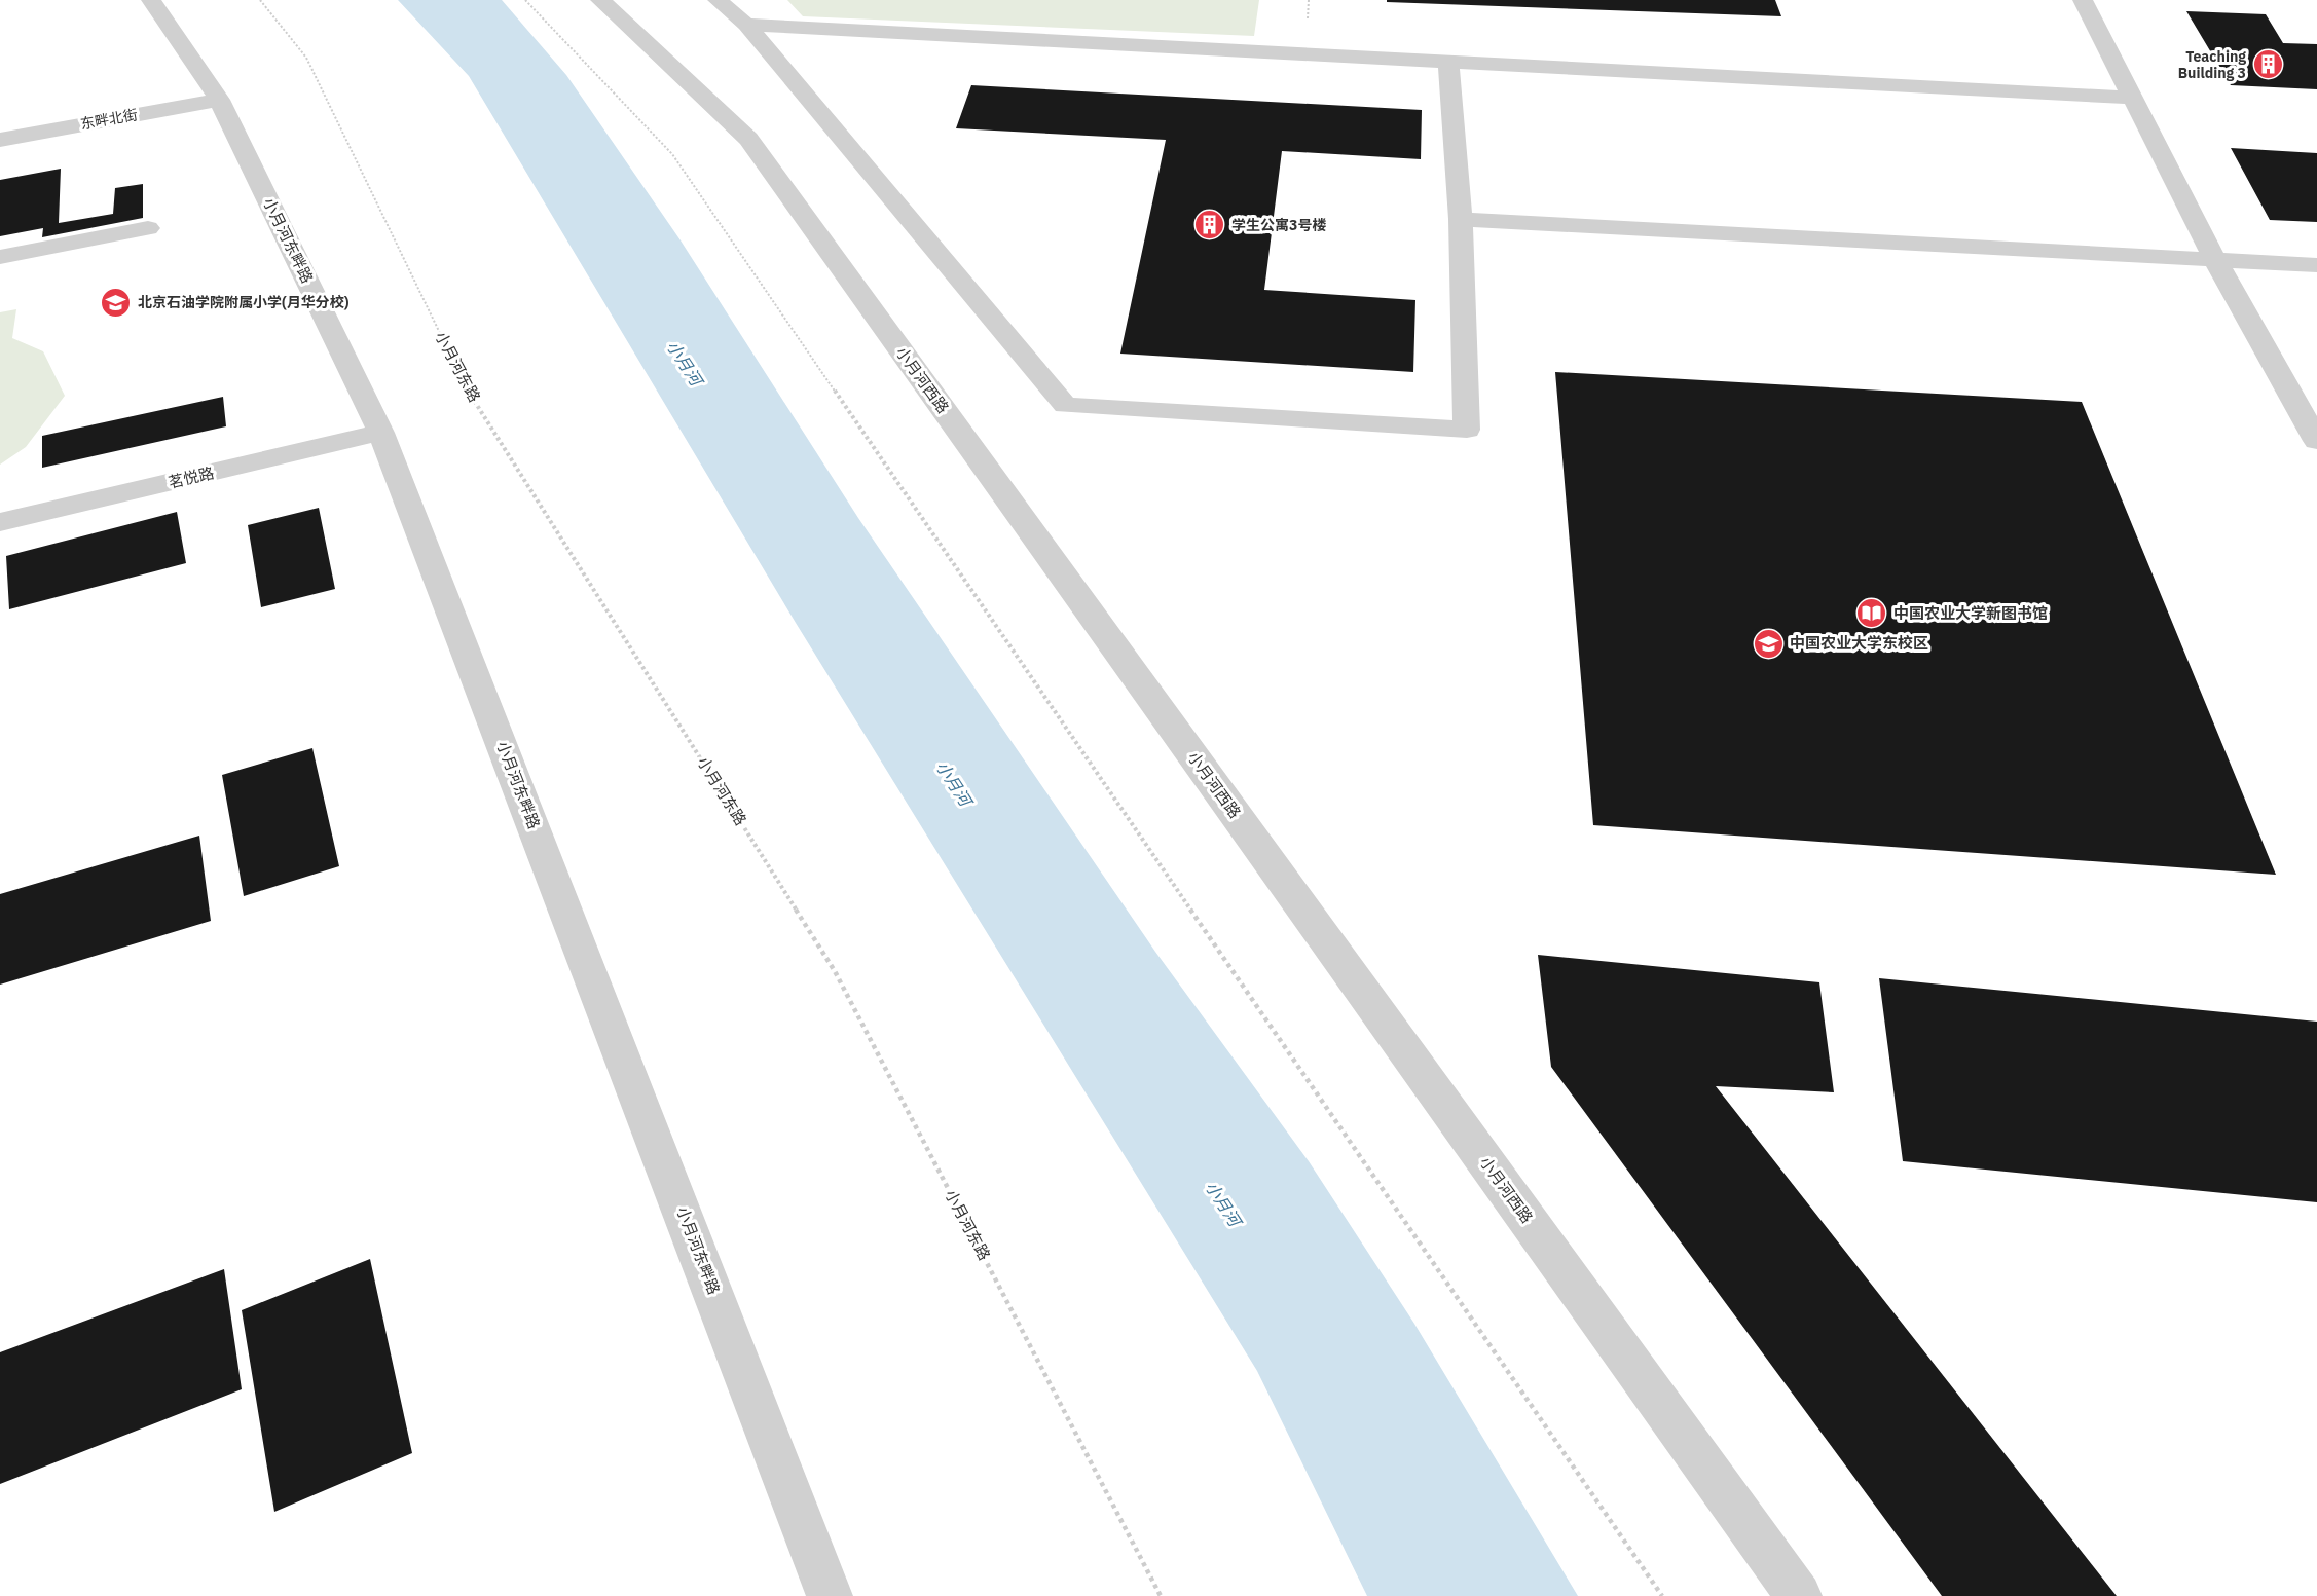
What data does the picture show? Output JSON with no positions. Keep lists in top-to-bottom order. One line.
{"streets":{"street":["东畔北街","小月河东畔路","小月河西路","茗悦路"],"path":["小月河东路"]},"crossings":[["东畔北街","小月河东畔路"],["小月河东畔路","茗悦路"]],"water":["小月河"],"places":{"building":["Teaching Building 3","学生公寓3号楼"],"school or university":["北京石油学院附属小学(月华分校)","中国农业大学东校区"],"library":["中国农业大学新图书馆"]}}
